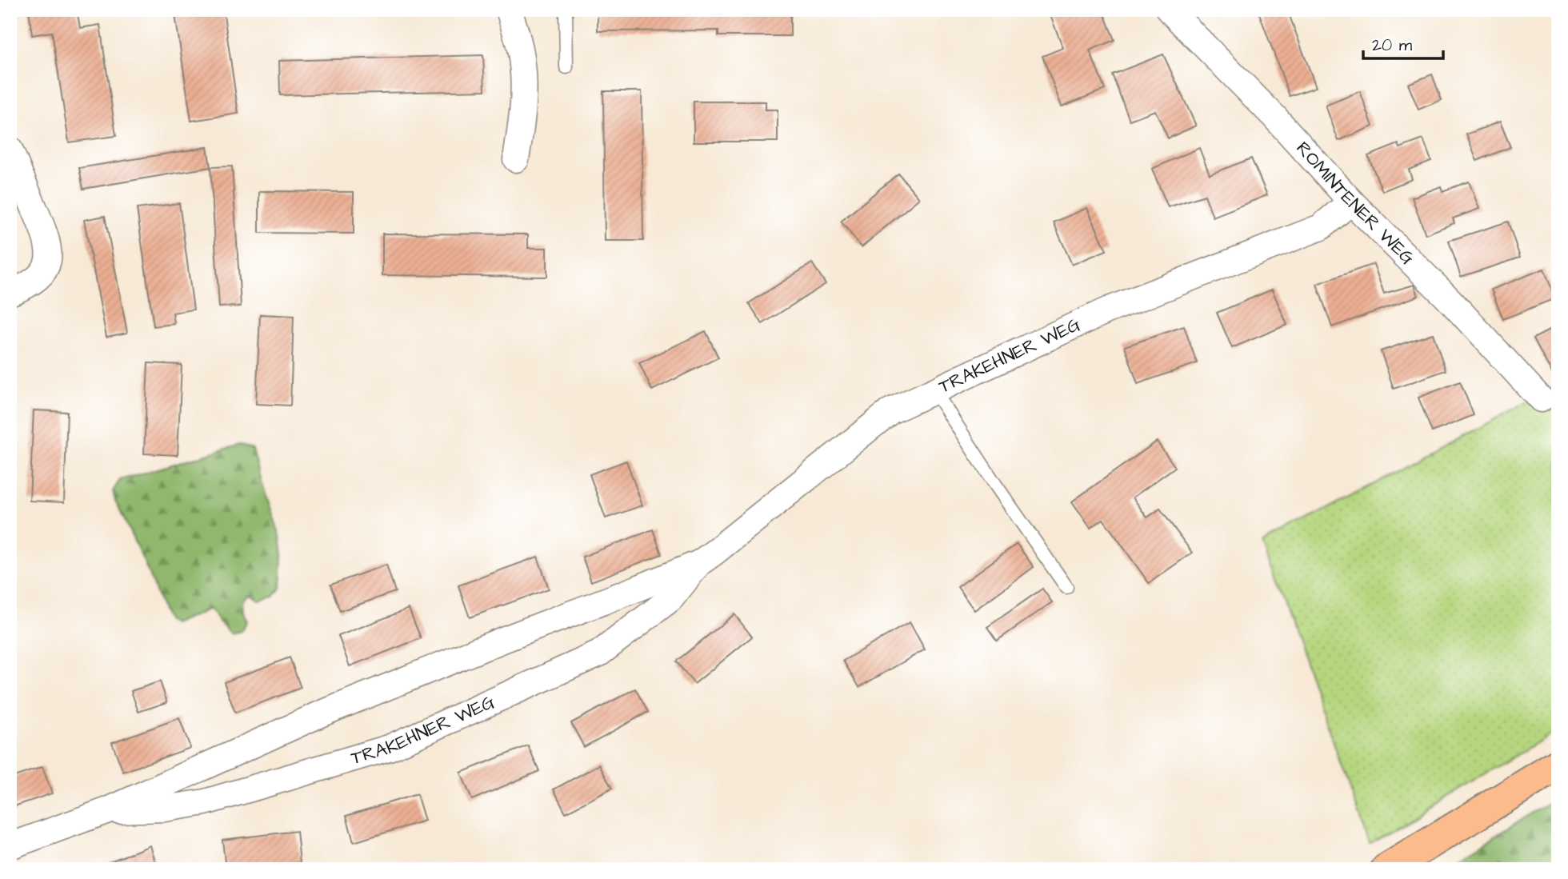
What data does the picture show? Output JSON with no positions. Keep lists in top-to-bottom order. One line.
{"streets":{"street":["ROMINTENER WEG","TRAKEHNER WEG"]},"crossings":[["ROMINTENER WEG","TRAKEHNER WEG"]],"scale_bar":"20 m"}
